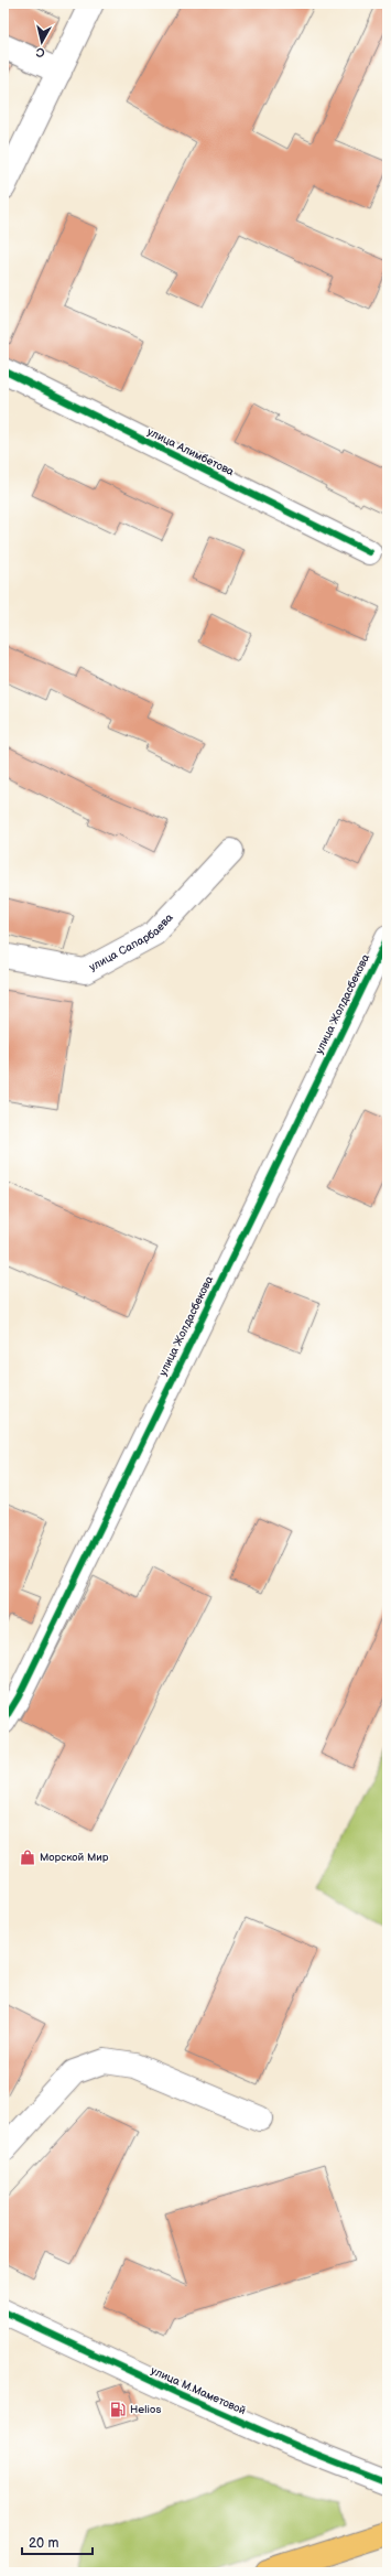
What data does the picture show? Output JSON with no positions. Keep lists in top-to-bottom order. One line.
{"streets":{"street":["улица Алимбетова","улица Сапарбаева","улица Жолдасбекова","улица М.Маметовой"]},"places":{"shop":["Морской Мир"],"fuel station":["Helios"]},"scale_bar":"20 m","north":"bottom"}
